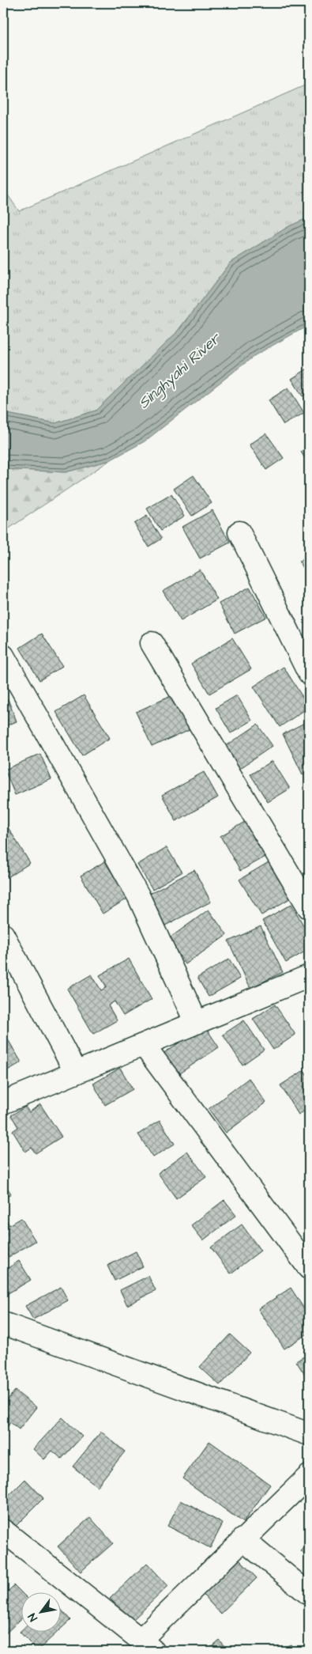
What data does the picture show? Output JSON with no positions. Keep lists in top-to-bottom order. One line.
{"water":["Singhyahi River"],"north":"bottom left"}
